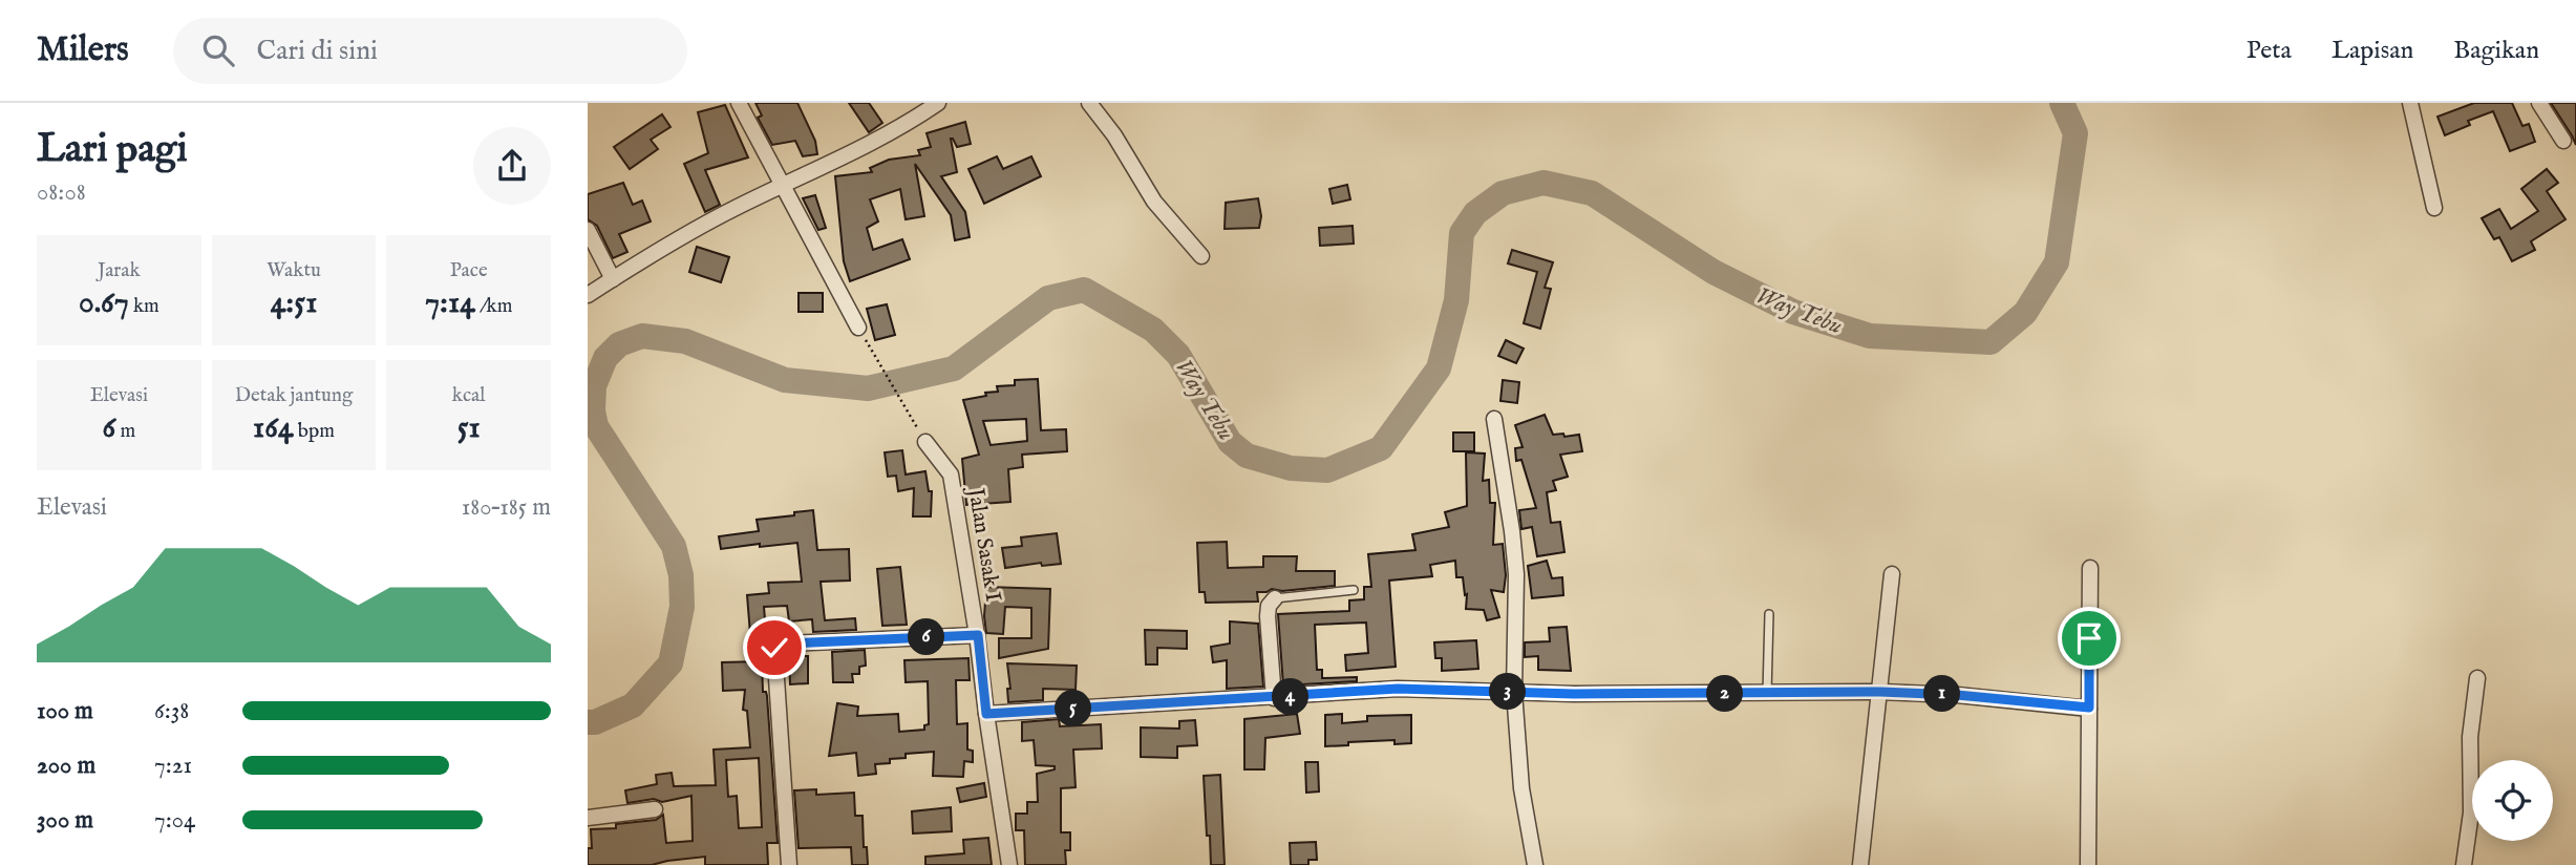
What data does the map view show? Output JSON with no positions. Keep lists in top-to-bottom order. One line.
{"streets":{"street":["Jalan Sasak I"]},"water":["Way Tebu"],"page":{"header":"Milers","search":"Cari di sini","nav":["Peta","Lapisan","Bagikan"],"heading":["Lari pagi","08:08"],"stats":[["Jarak","0.67 km"],["Waktu","4:51"],["Pace","7:14 /km"],["Elevasi","6 m"],["Detak jantung","164 bpm"],["kcal","51"]],"chart":["Elevasi","180–185 m"],"pins":["6","3","1","2","4","5"],"list":[{"name":"100 m","note":"6:38"},{"name":"200 m","note":"7:21"},{"name":"300 m","note":"7:04"}]}}
